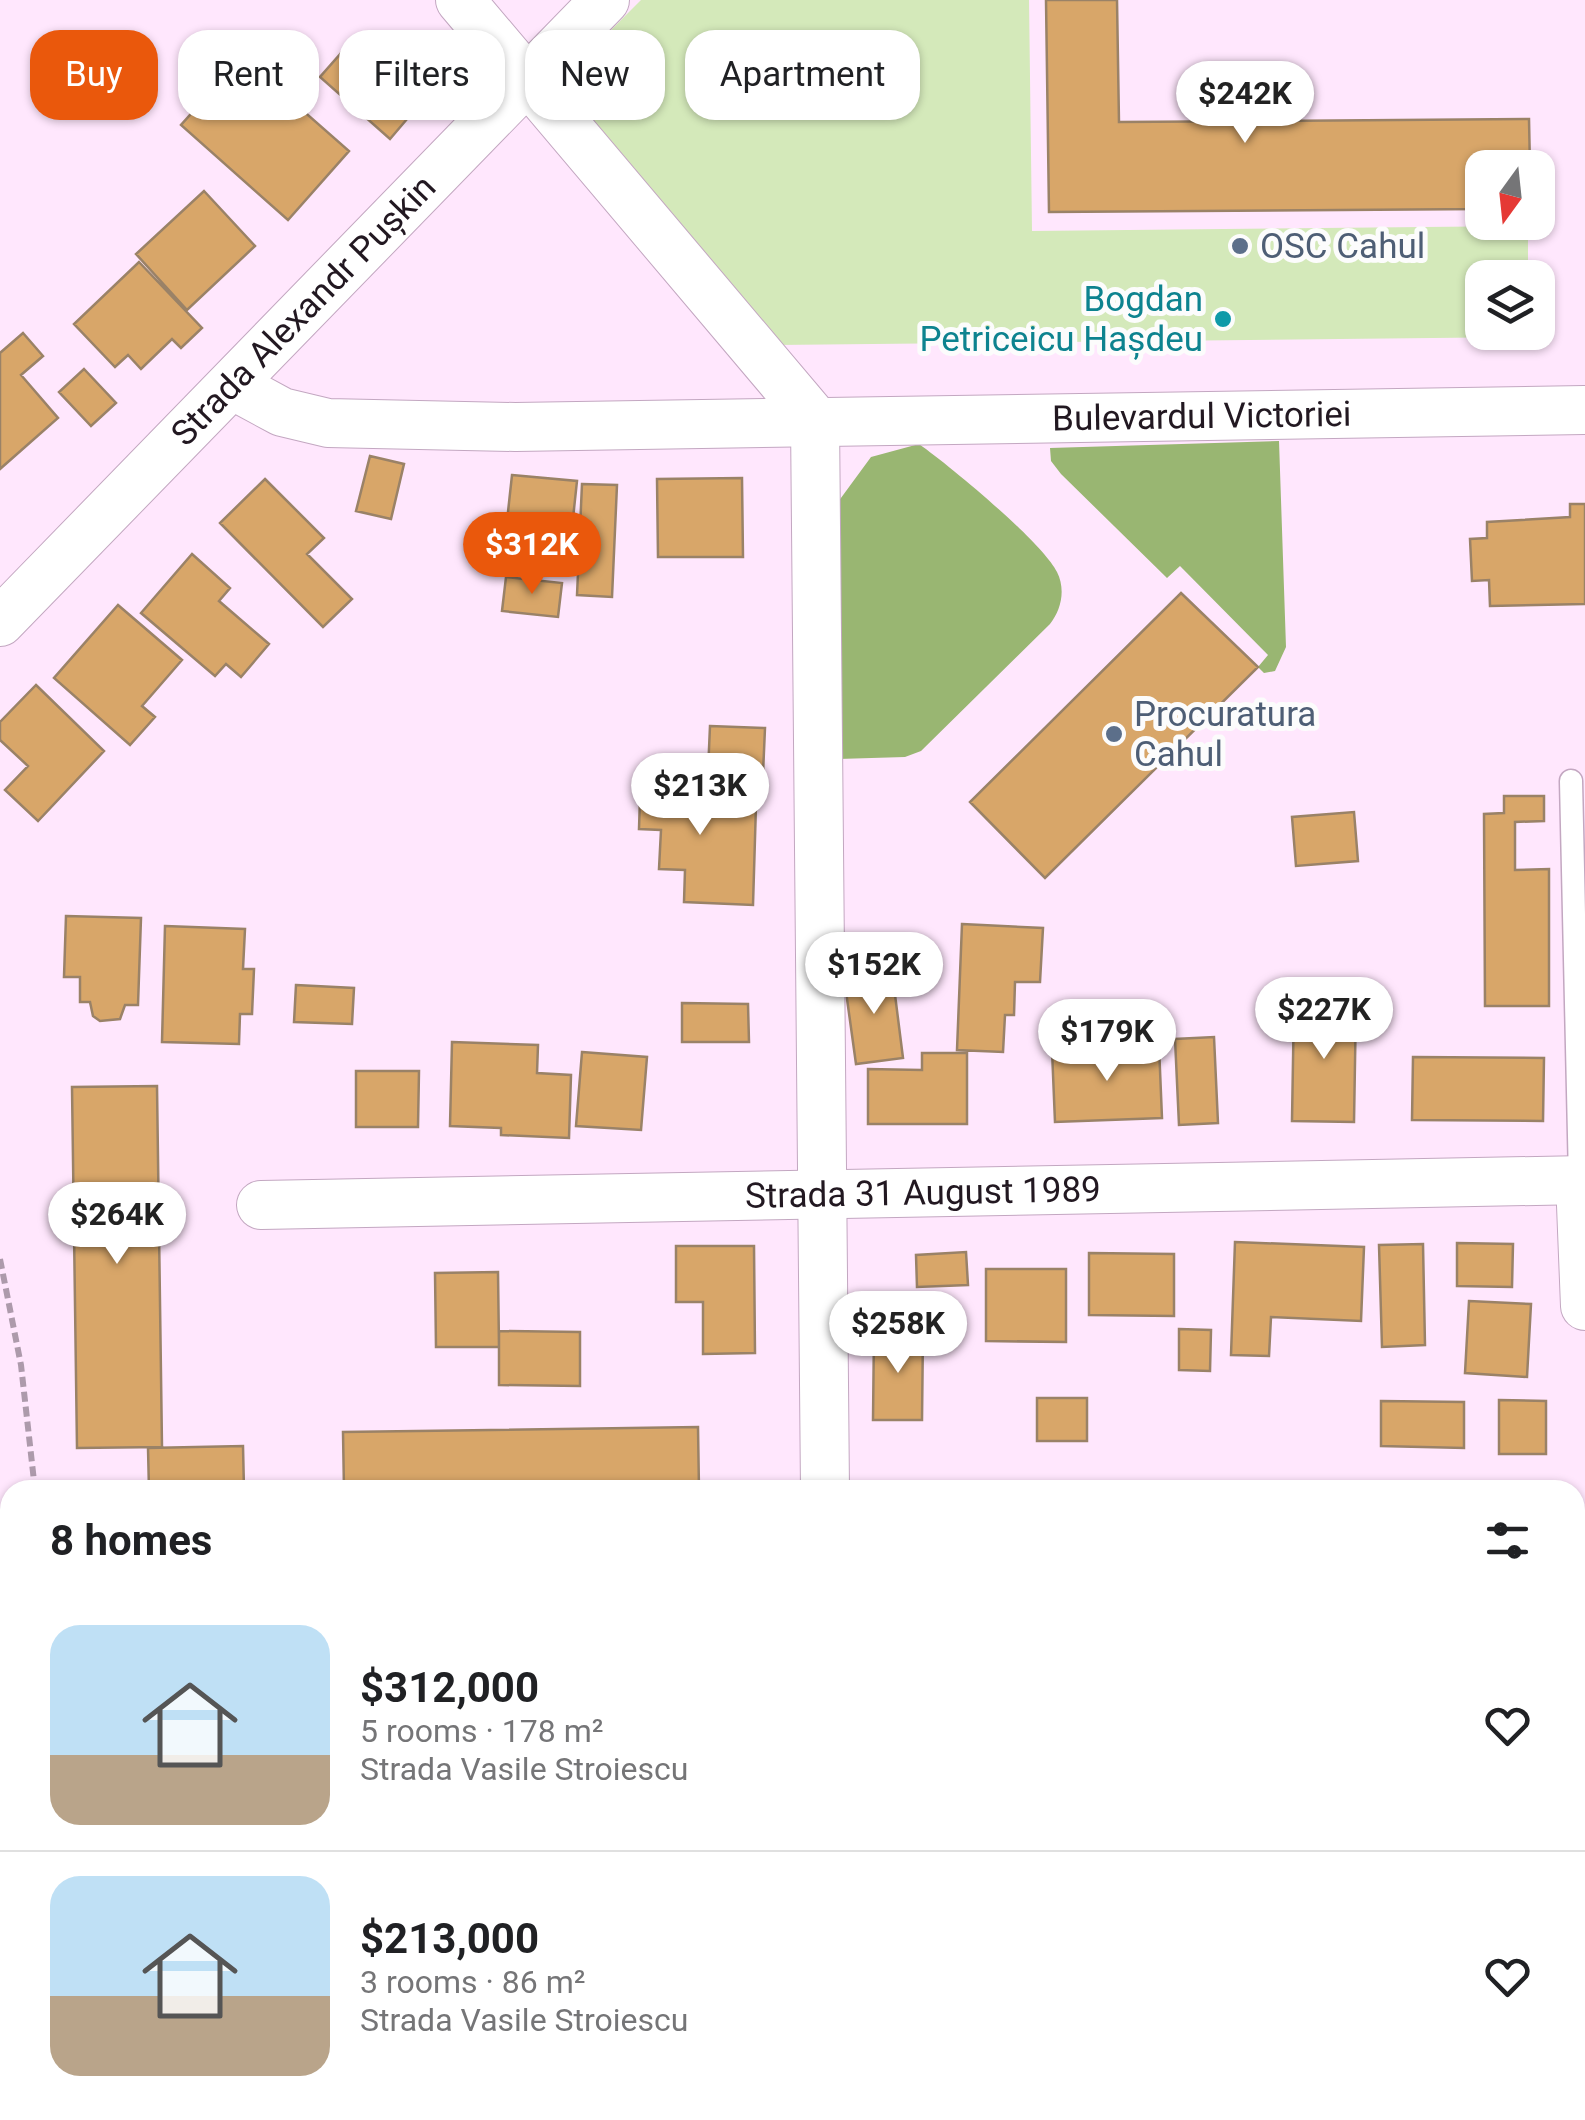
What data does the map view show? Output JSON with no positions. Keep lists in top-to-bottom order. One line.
{"streets":{"street":["Strada Alexandr Pușkin","Bulevardul Victoriei","Strada 31 August 1989"]},"crossings":[["Strada Alexandr Pușkin","Bulevardul Victoriei"]],"places":["OSC Cahul","Bogdan Petriceicu Hașdeu","Procuratura Cahul"],"north":"bottom","page":{"chip":["Buy","Rent","Filters","New","Apartment"],"price":["$242K","$312K","$213K","$152K","$227K","$179K","$264K","$258K"],"heading":"8 homes","list":[{"name":"$312,000","note":"5 rooms · 178 m² · Strada Vasile Stroiescu"},{"name":"$213,000","note":"3 rooms · 86 m² · Strada Vasile Stroiescu"}]}}
